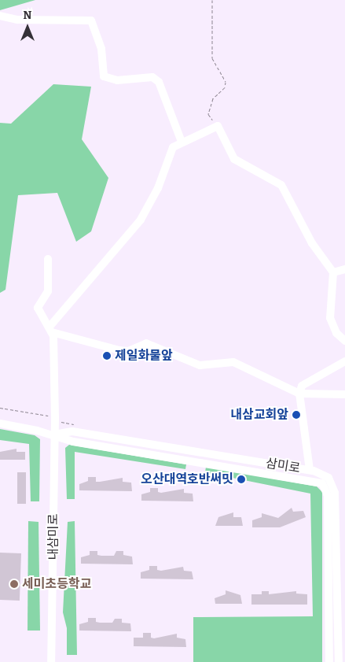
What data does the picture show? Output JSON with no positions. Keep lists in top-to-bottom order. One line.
{"streets":{"street":["삼미로","내삼미로"]},"crossings":[["삼미로","내삼미로"]],"places":["제일화물앞","내삼교회앞","오산대역호반써밋","세미초등학교"],"north":"top"}
